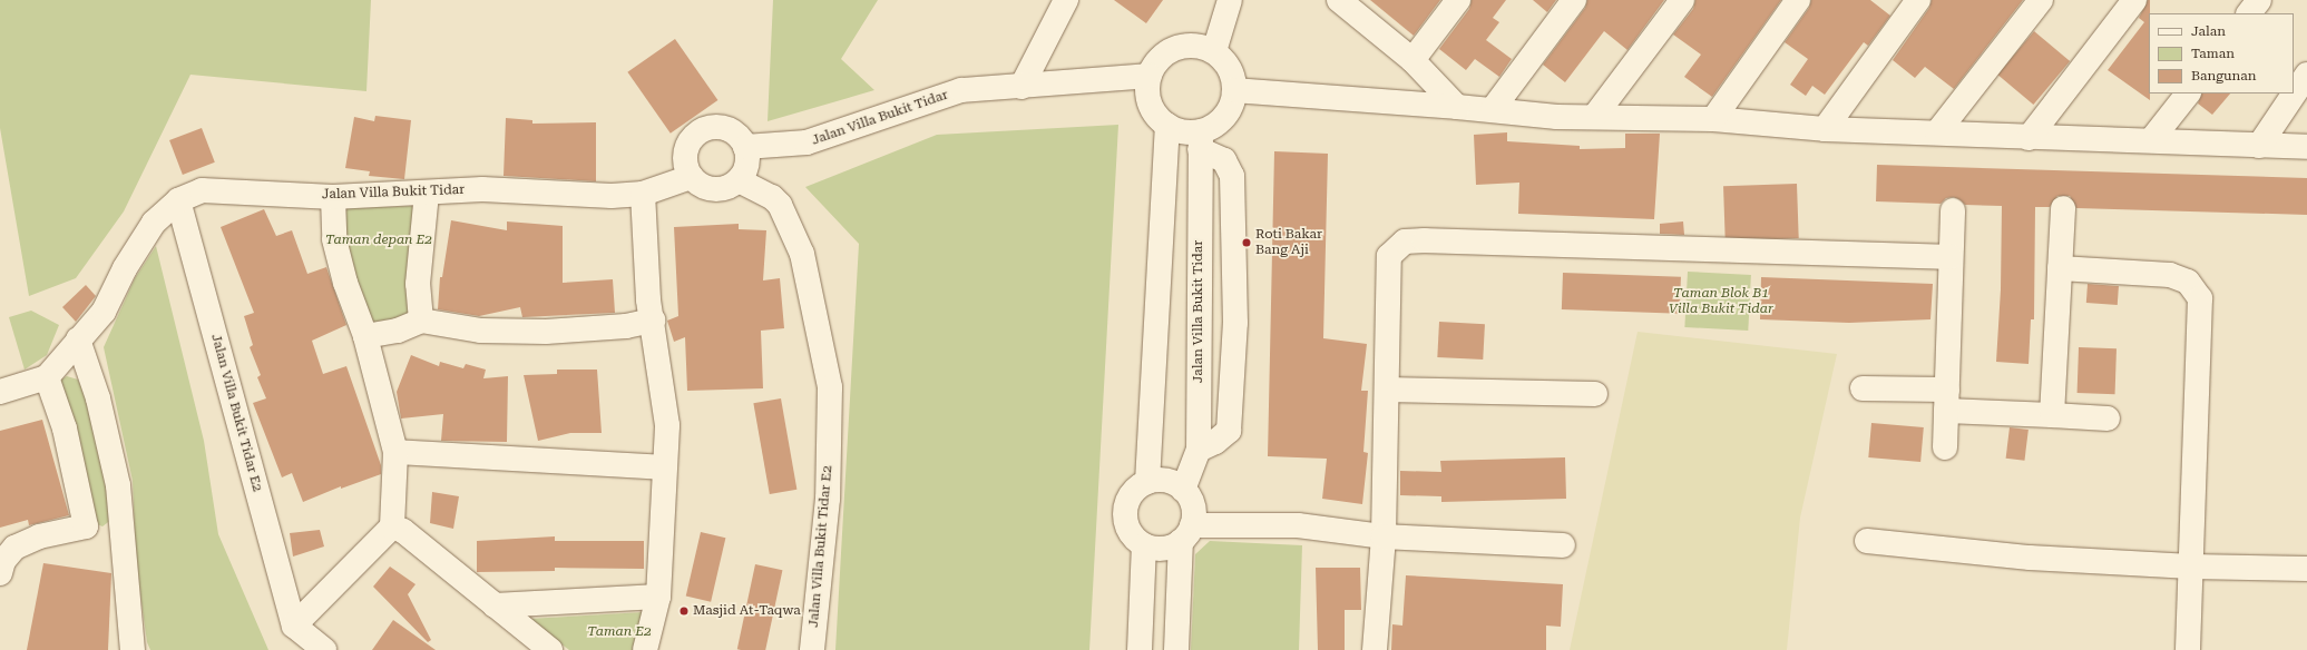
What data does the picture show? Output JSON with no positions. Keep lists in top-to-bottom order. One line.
{"streets":{"street":["Jalan Villa Bukit Tidar","Jalan Villa Bukit Tidar E2"]},"crossings":[["Jalan Villa Bukit Tidar","Jalan Villa Bukit Tidar E2"]],"parks":["Taman depan E2","Taman Blok B1 Villa Bukit Tidar","Taman E2"],"places":["Roti Bakar Bang Aji","Masjid At-Taqwa"],"legend":["Jalan","Taman","Bangunan"]}
